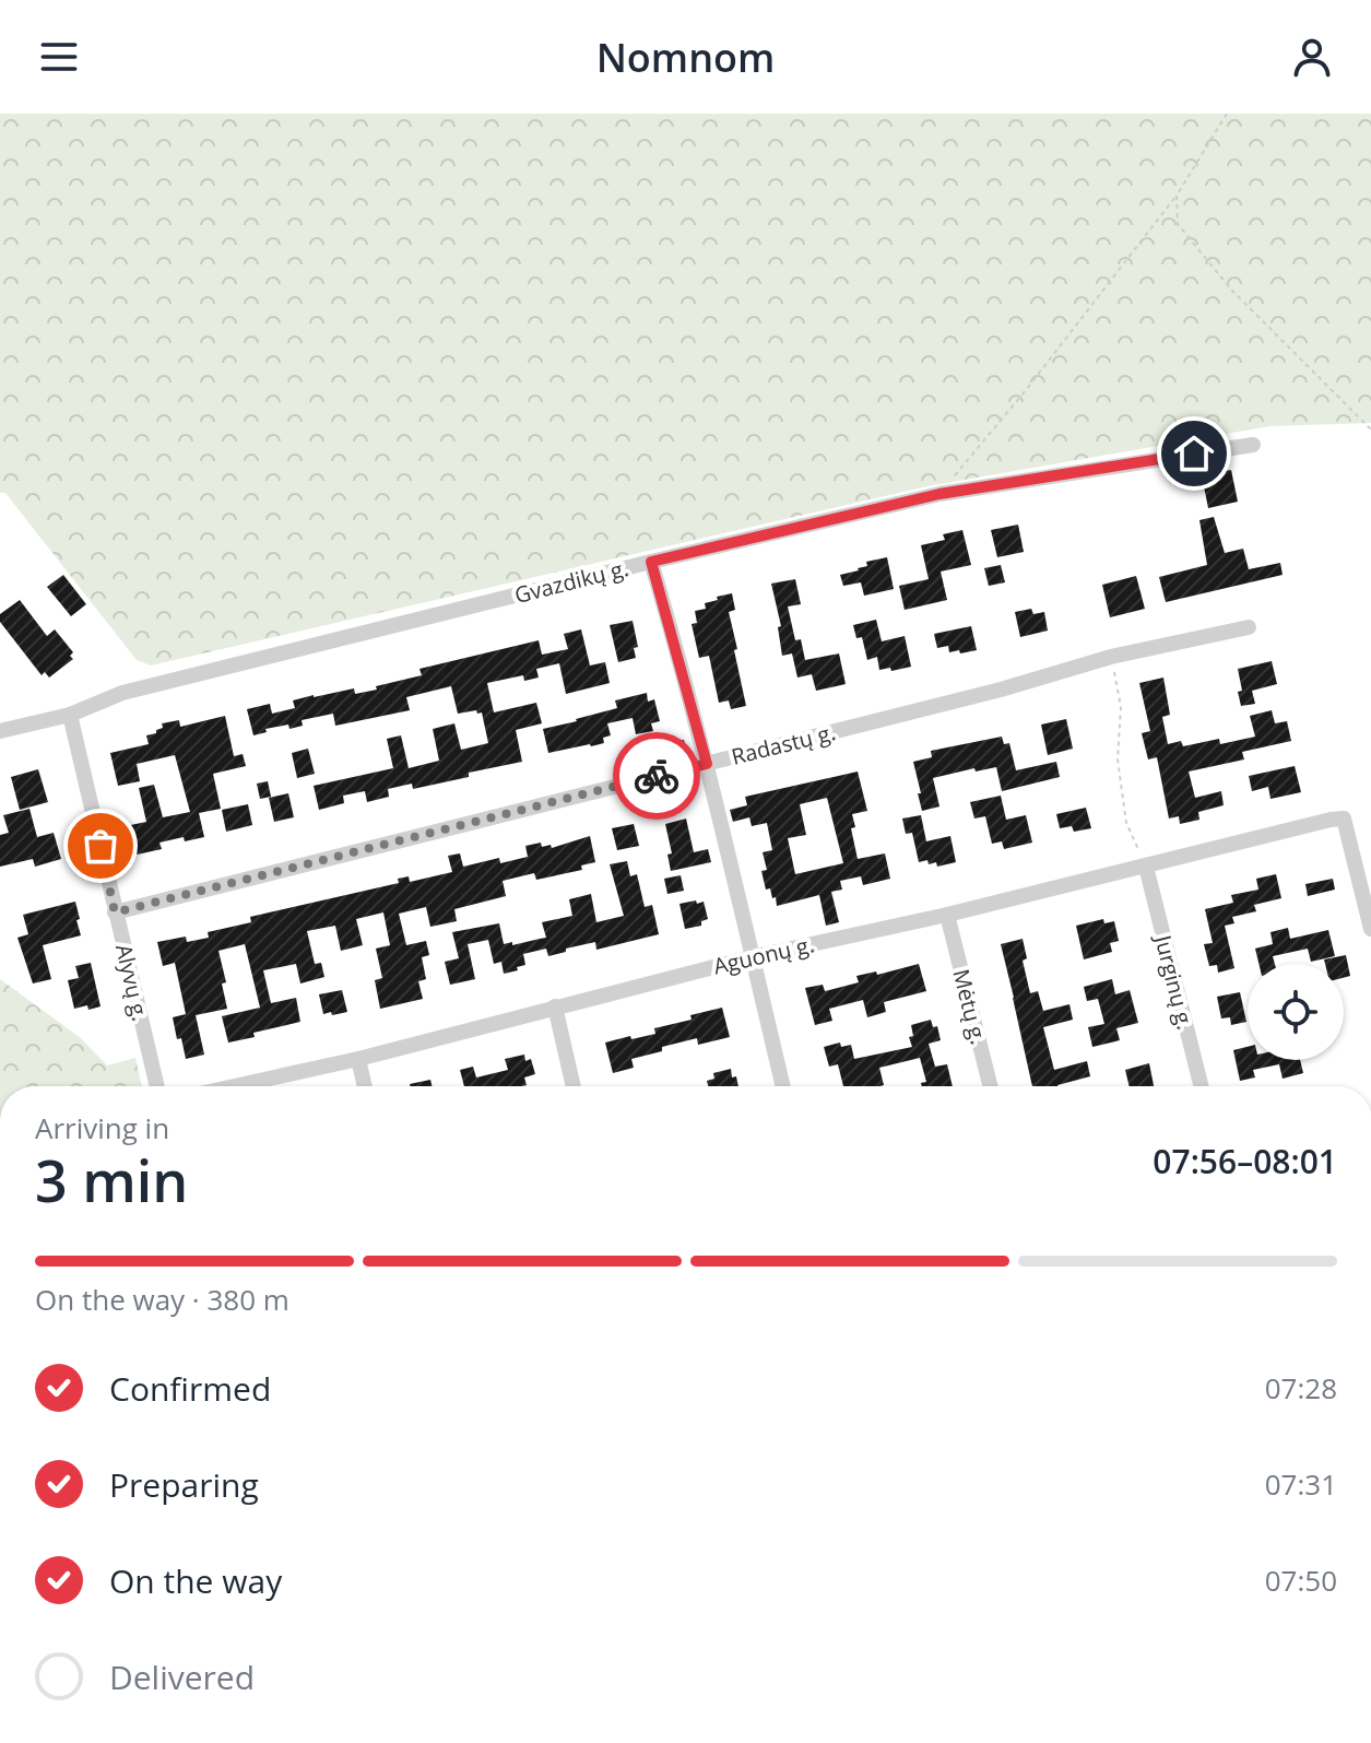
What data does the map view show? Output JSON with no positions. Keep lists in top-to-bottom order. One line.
{"streets":{"street":["Gvazdikų g.","Radastų g.","Aguonų g.","Alyvų g.","Jurginų g.","Mėtų g."]},"crossings":[["Gvazdikų g.","Alyvų g."],["Radastų g.","Alyvų g."],["Aguonų g.","Jurginų g."],["Aguonų g.","Mėtų g."]],"page":{"header":"Nomnom","heading":["3 min","Arriving in","07:56–08:01"],"bar":"On the way · 380 m","list":[["Confirmed","07:28"],["Preparing","07:31"],["On the way","07:50"],"Delivered"]}}
